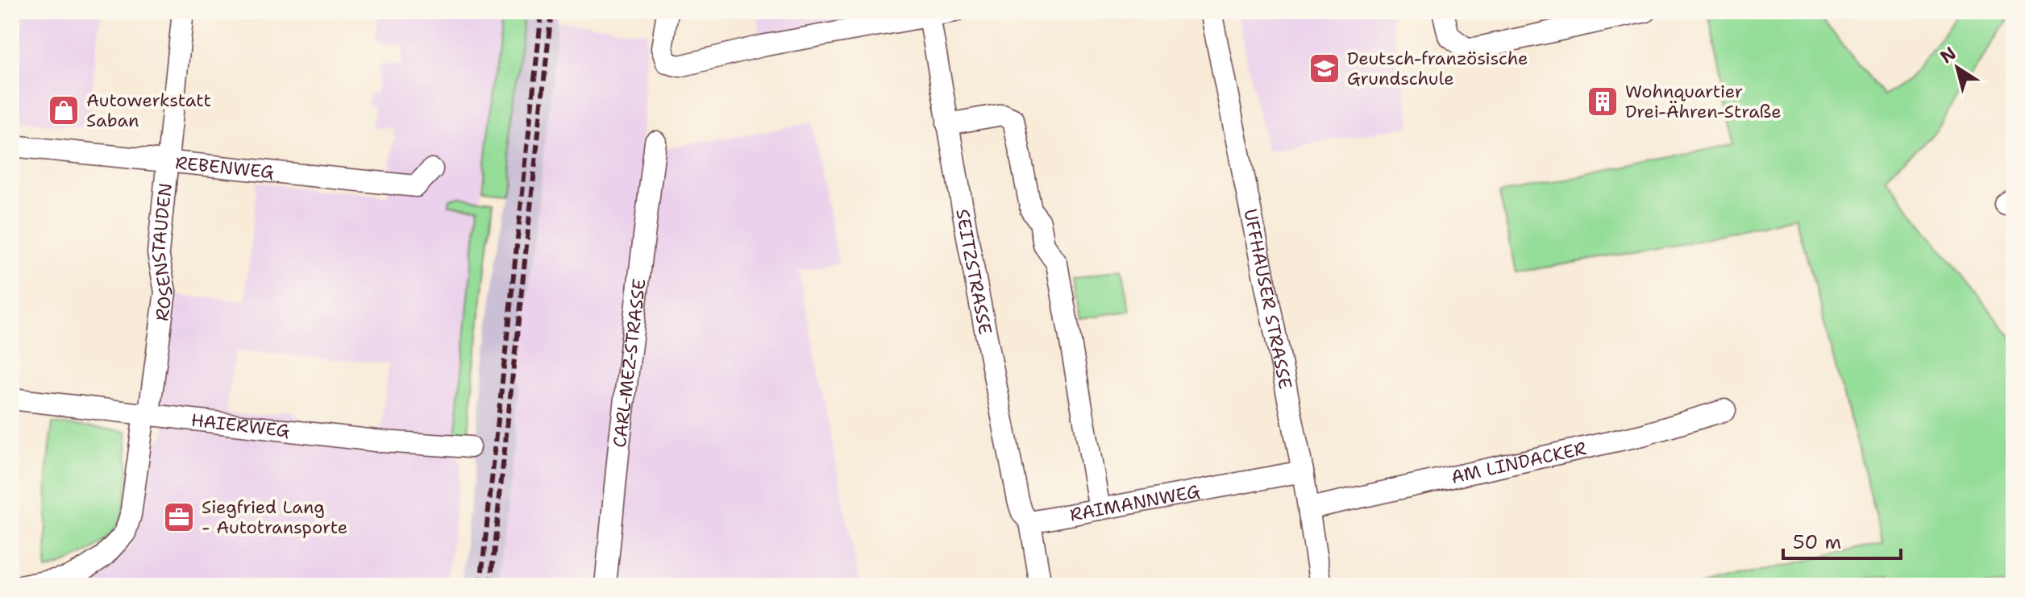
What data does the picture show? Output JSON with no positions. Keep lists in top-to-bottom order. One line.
{"streets":{"street":["REBENWEG","ROSENSTAUDEN","SEITZSTRASSE","UFFHAUSER STRASSE","CARL-MEZ-STRASSE","HAIERWEG","AM LINDACKER","RAIMANNWEG"]},"crossings":[["REBENWEG","ROSENSTAUDEN"],["ROSENSTAUDEN","HAIERWEG"],["SEITZSTRASSE","RAIMANNWEG"],["UFFHAUSER STRASSE","AM LINDACKER"],["UFFHAUSER STRASSE","RAIMANNWEG"]],"places":{"school or university":["Deutsch-französische Grundschule"],"building":["Wohnquartier Drei-Ähren-Straße"],"shop":["Autowerkstatt Saban"],"office":["Siegfried Lang - Autotransporte"]},"scale_bar":"50 m","north":"top left"}
